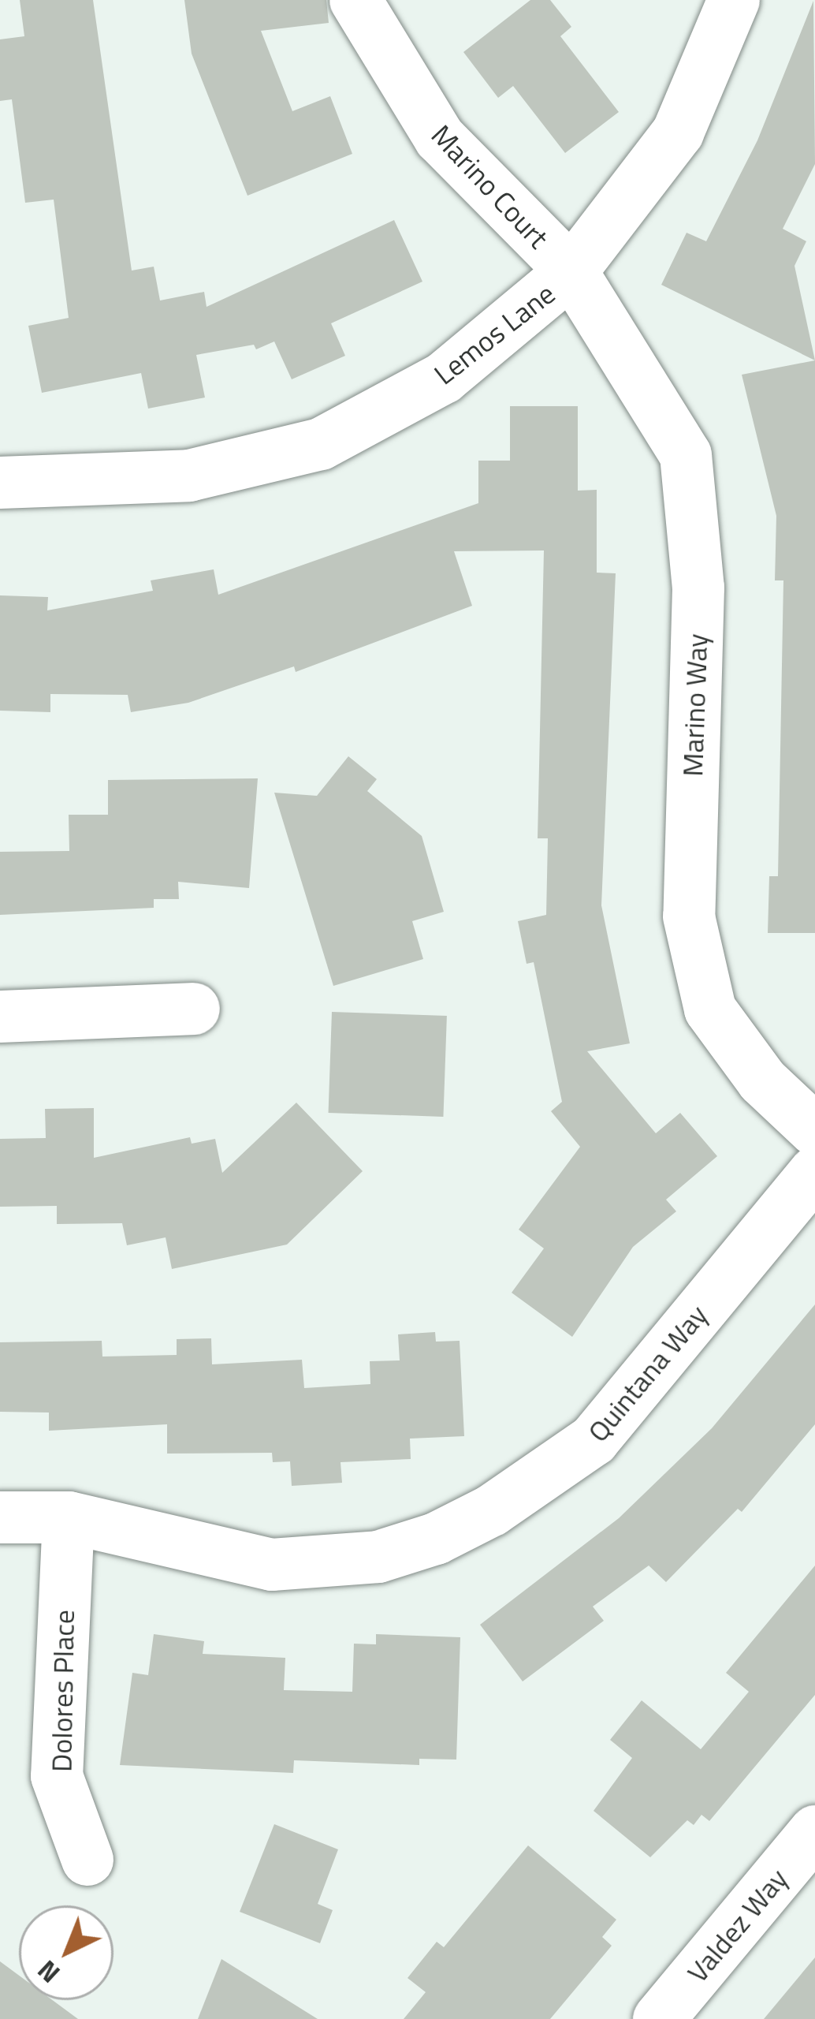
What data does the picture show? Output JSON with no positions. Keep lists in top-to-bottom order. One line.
{"streets":{"street":["Marino Court","Lemos Lane","Marino Way","Quintana Way","Dolores Place","Valdez Way"]},"crossings":[["Marino Court","Lemos Lane"],["Marino Court","Marino Way"],["Lemos Lane","Marino Way"],["Quintana Way","Dolores Place"]],"north":"bottom left"}
